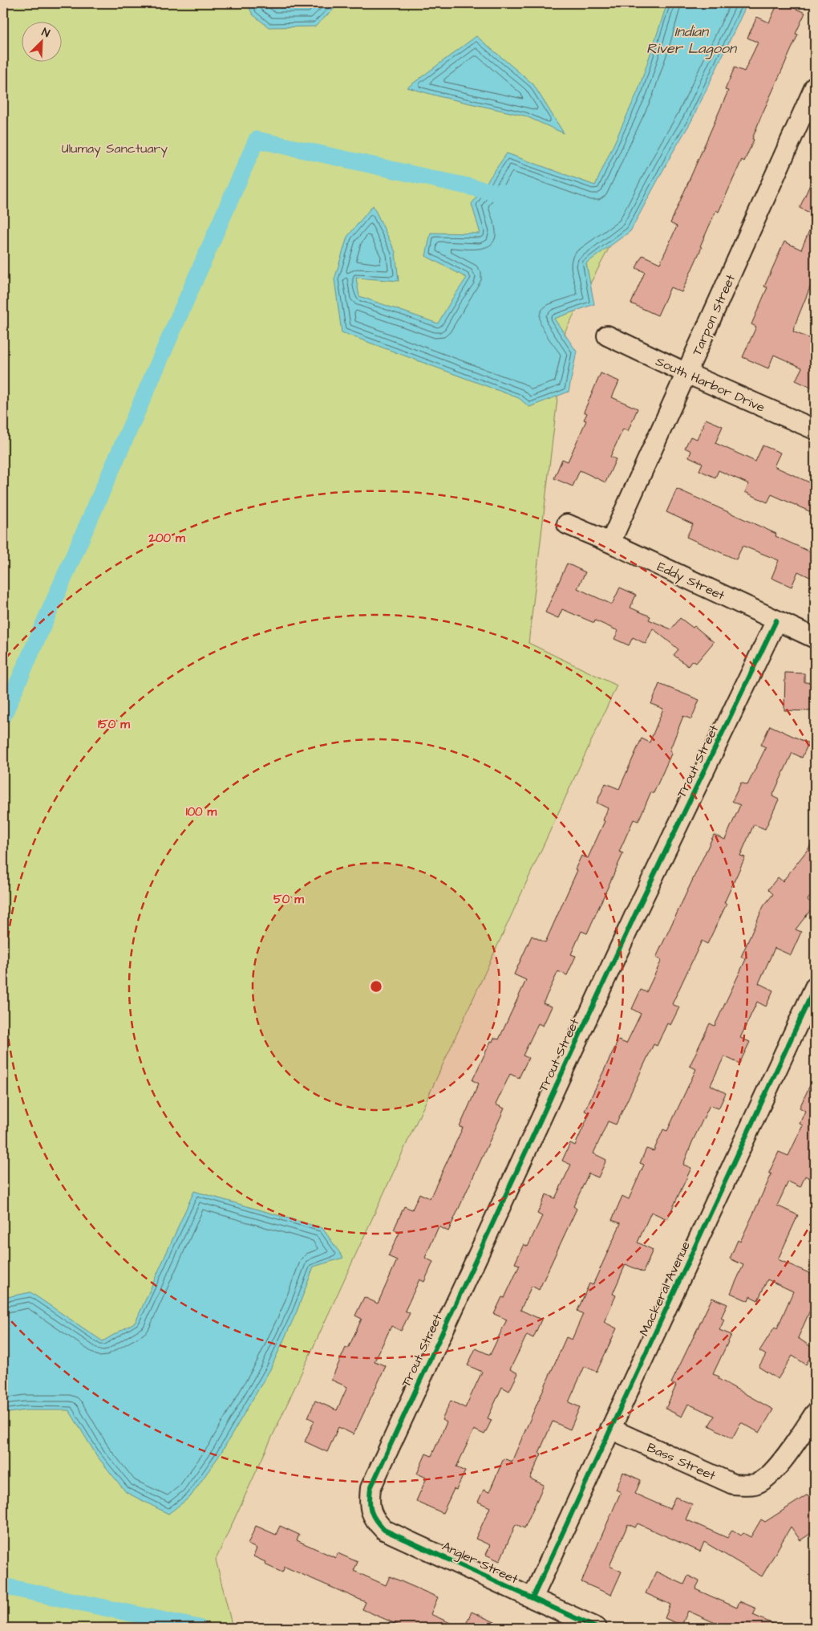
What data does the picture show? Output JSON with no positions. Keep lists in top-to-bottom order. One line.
{"streets":{"street":["Tarpon Street","South Harbor Drive","Eddy Street","Trout Street","Mackeral Avenue","Bass Street","Angler Street"]},"crossings":[["Tarpon Street","South Harbor Drive"],["Tarpon Street","Eddy Street"],["Eddy Street","Trout Street"],["Trout Street","Angler Street"],["Mackeral Avenue","Bass Street"],["Mackeral Avenue","Angler Street"]],"water":["Indian River Lagoon"],"parks":["Ulumay Sanctuary"],"north":"top right","rings":["200 m","150 m","100 m","50 m"]}
